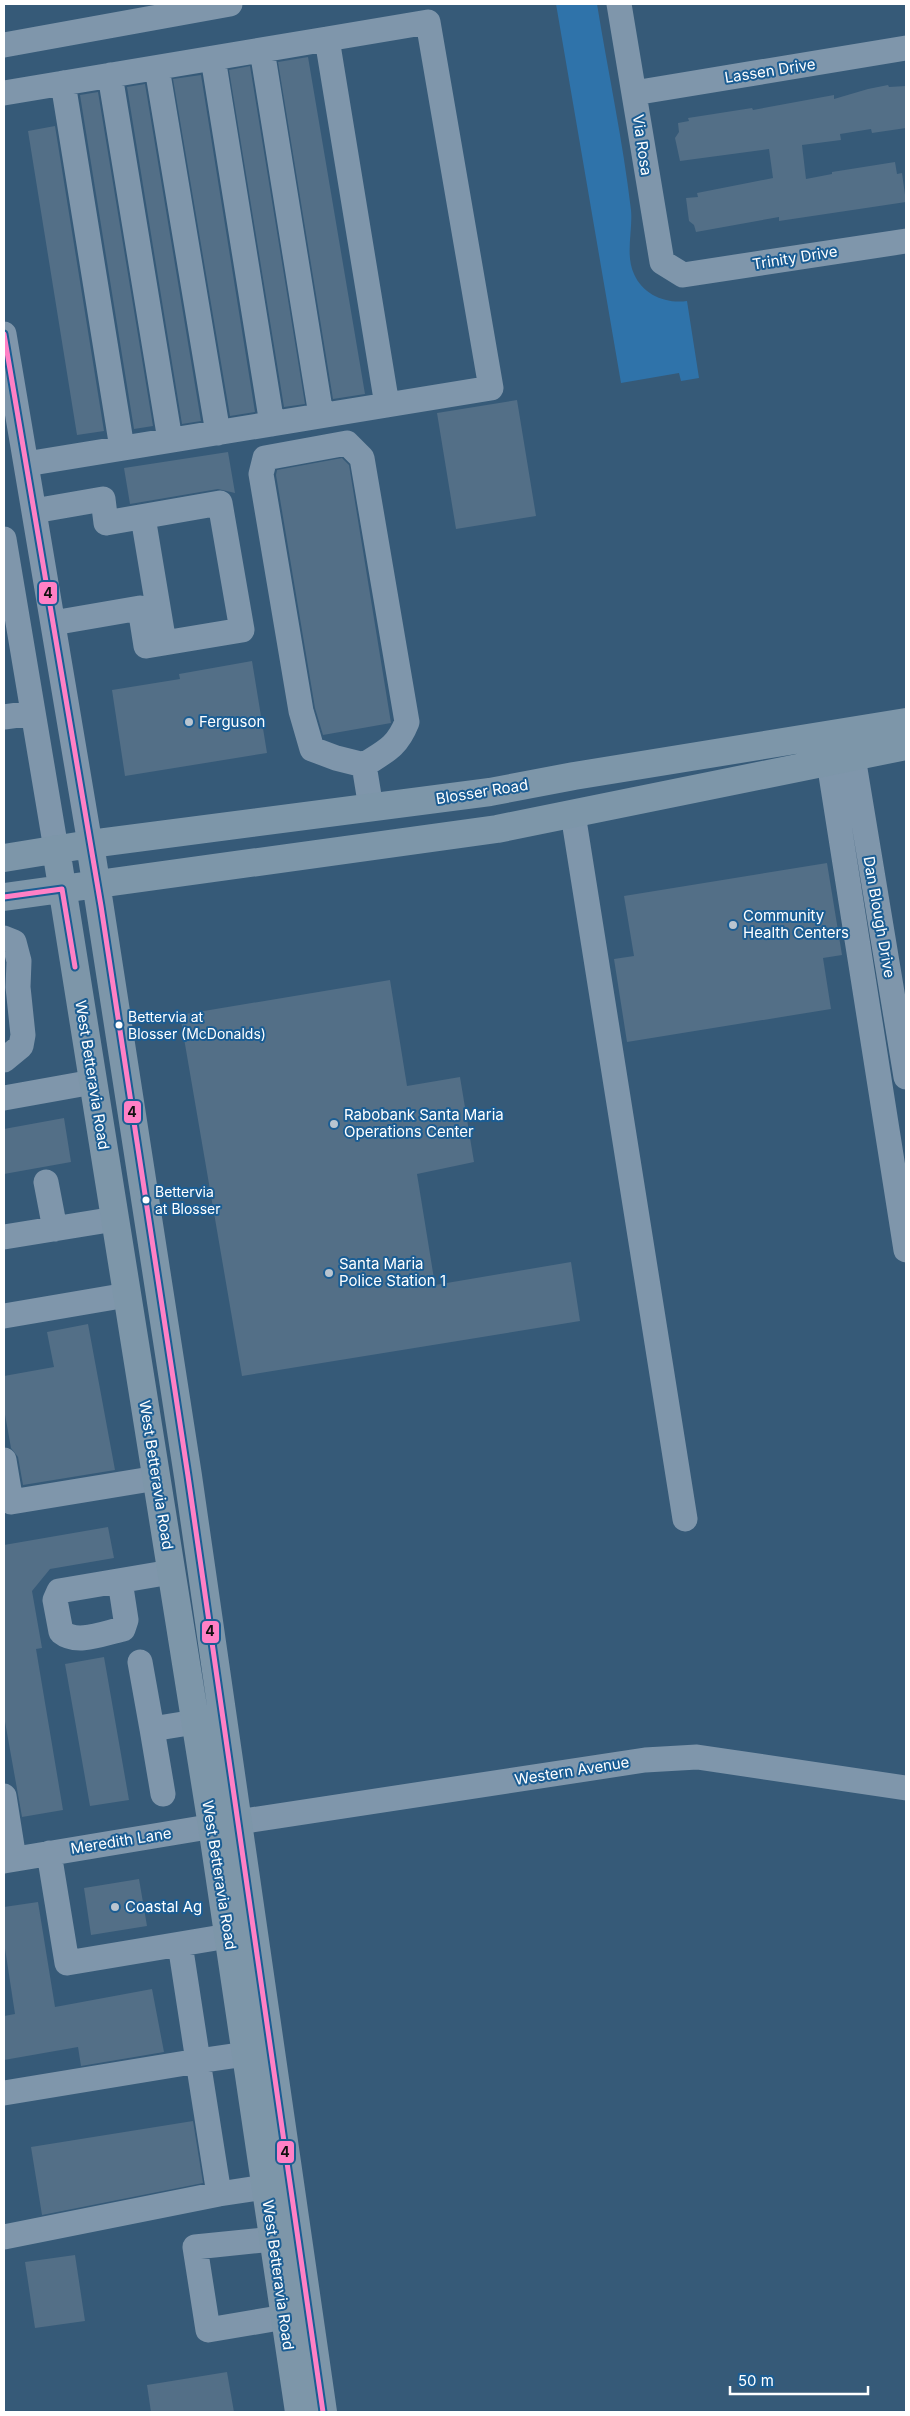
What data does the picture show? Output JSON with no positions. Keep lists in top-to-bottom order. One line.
{"streets":{"main road":["Blosser Road","West Betteravia Road"],"street":["Lassen Drive","Via Rosa","Trinity Drive","Dan Blough Drive","Western Avenue","Meredith Lane"]},"crossings":[["Lassen Drive","Via Rosa"],["Via Rosa","Trinity Drive"],["Blosser Road","West Betteravia Road"],["West Betteravia Road","Western Avenue"],["West Betteravia Road","Meredith Lane"],["Western Avenue","Meredith Lane"]],"places":["Ferguson","Community Health Centers","Bettervia at Blosser (McDonalds)","Rabobank Santa Maria Operations Center","Bettervia at Blosser","Santa Maria Police Station 1","Coastal Ag"],"lines":["transit line 4"],"scale_bar":"50 m"}
